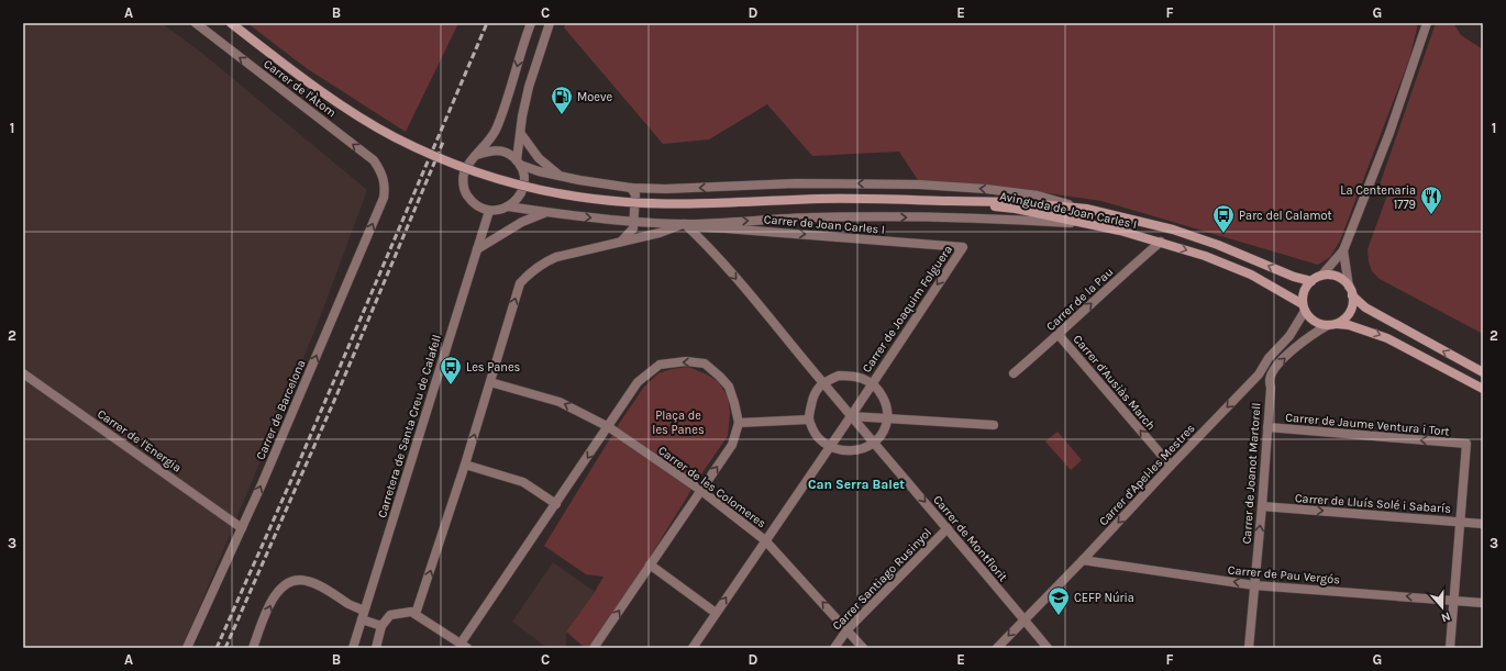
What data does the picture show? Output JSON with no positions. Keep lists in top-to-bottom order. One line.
{"streets":{"main road":["Avinguda de Joan Carles I"],"street":["Carrer de l'Àtom","Carrer de Joan Carles I","Carrer de la Pau","Carrer de Joaquim Folguera","Carrer d'Ausiàs March","Carrer de Barcelona","Carrer de Jaume Ventura i Tort","Carretera de Santa Creu de Calafell","Carrer de l'Energia","Carrer de Joanot Martorell","Carrer d'Apel·les Mestres","Carrer de les Colomeres","Carrer de Lluís Solé i Sabarís","Carrer de Montflorit","Carrer de Pau Vergós","Carrer Santiago Rusinyol"]},"crossings":[["Carrer de l'Àtom","Carrer de Barcelona"],["Avinguda de Joan Carles I","Carrer de la Pau"],["Avinguda de Joan Carles I","Carretera de Santa Creu de Calafell"],["Avinguda de Joan Carles I","Carrer d'Apel·les Mestres"],["Carrer de Joan Carles I","Carrer de Joaquim Folguera"],["Carrer de la Pau","Carrer d'Ausiàs March"],["Carrer de Joaquim Folguera","Carrer de Montflorit"],["Carrer d'Ausiàs March","Carrer d'Apel·les Mestres"],["Carrer de Barcelona","Carrer de l'Energia"],["Carrer de Jaume Ventura i Tort","Carrer de Joanot Martorell"],["Carrer de Jaume Ventura i Tort","Carrer de Lluís Solé i Sabarís"],["Carrer de Joanot Martorell","Carrer de Lluís Solé i Sabarís"],["Carrer de Joanot Martorell","Carrer de Pau Vergós"],["Carrer d'Apel·les Mestres","Carrer de Montflorit"],["Carrer d'Apel·les Mestres","Carrer de Pau Vergós"],["Carrer de les Colomeres","Carrer Santiago Rusinyol"],["Carrer de Montflorit","Carrer Santiago Rusinyol"]],"one_way":["Carrer de l'Àtom","Carrer de la Pau","Carrer de Joaquim Folguera","Carrer d'Ausiàs March","Carrer de Barcelona","Carrer d'Apel·les Mestres","Carrer de les Colomeres","Carrer de Lluís Solé i Sabarís","Carrer de Pau Vergós"],"districts":["Can Serra Balet"],"parks":["Plaça de les Panes"],"places":{"fuel station":["Moeve"],"restaurant":["La Centenaria 1779"],"bus stop":["Parc del Calamot","Les Panes"],"school or university":["CEFP Núria"]},"north":"bottom","grid":{"columns":["A","B","C","D","E","F","G"],"rows":["1","2","3"]}}
